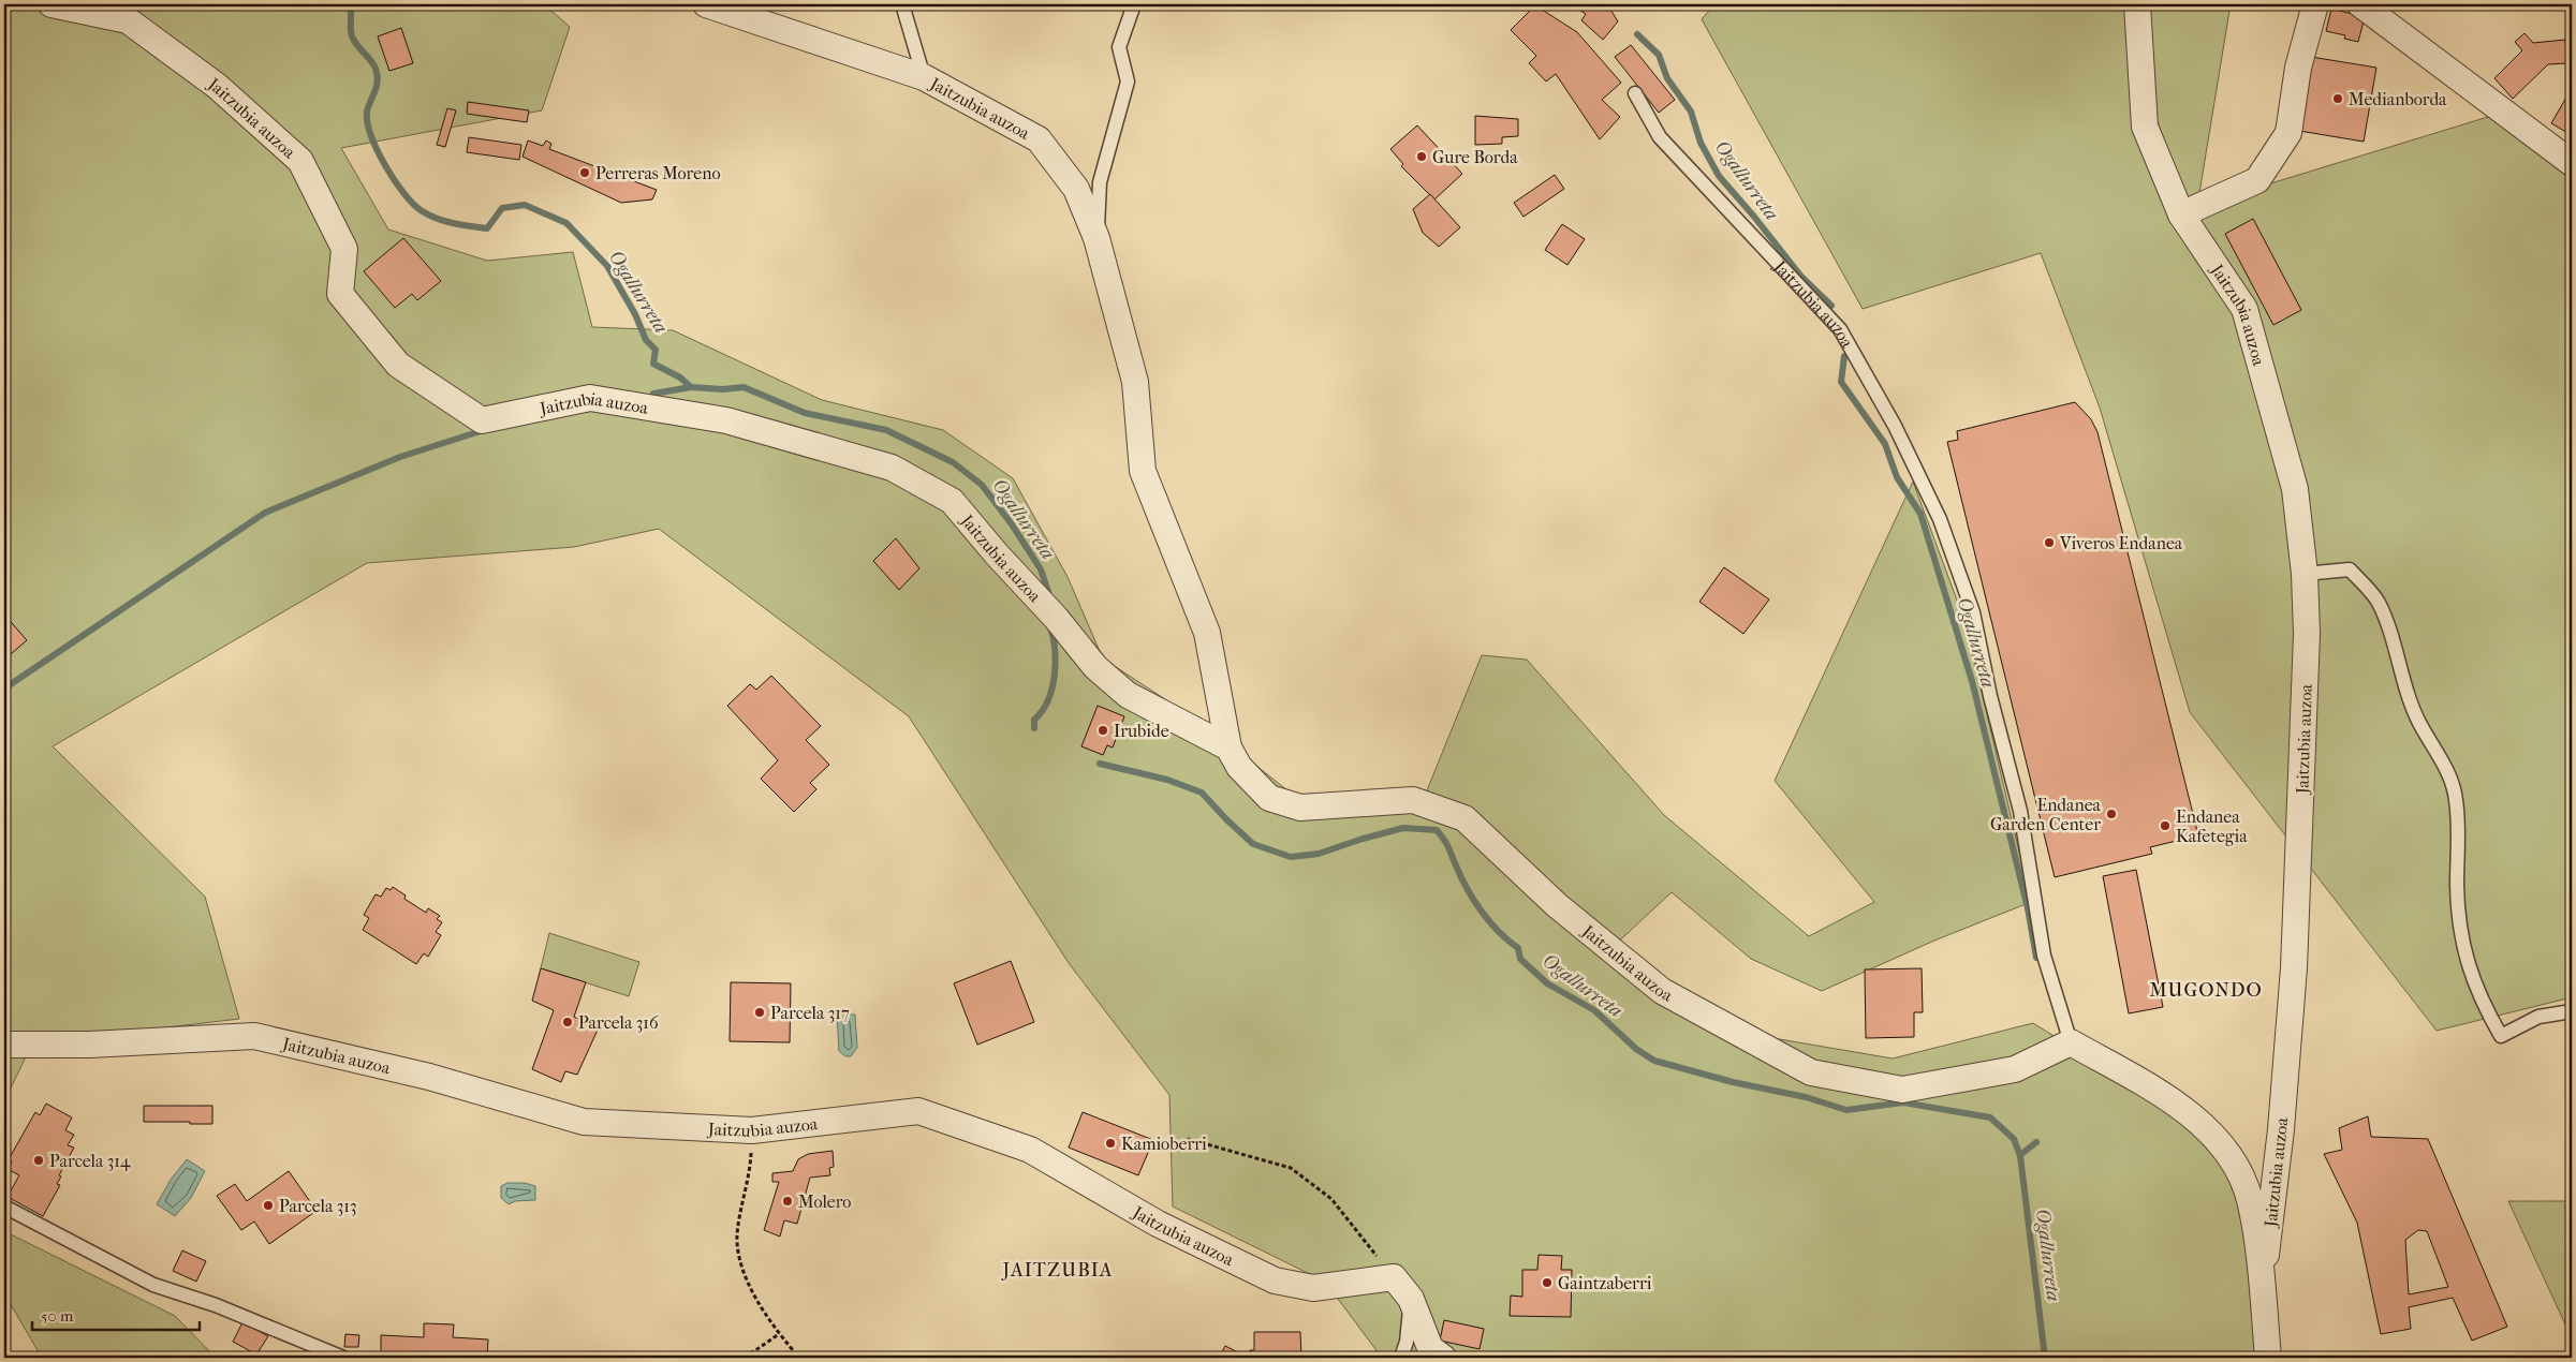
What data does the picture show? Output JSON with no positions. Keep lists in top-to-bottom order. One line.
{"streets":{"street":["Jaitzubia auzoa"]},"districts":["MUGONDO","JAITZUBIA"],"water":["Ogallurreta"],"places":["Medianborda","Gure Borda","Perreras Moreno","Viveros Endanea","Irubide","Endanea Garden Center","Endanea Kafetegia","Parcela 317","Parcela 316","Kamioberri","Parcela 314","Molero","Parcela 313","Gaintzaberri"],"scale_bar":"50 m"}
